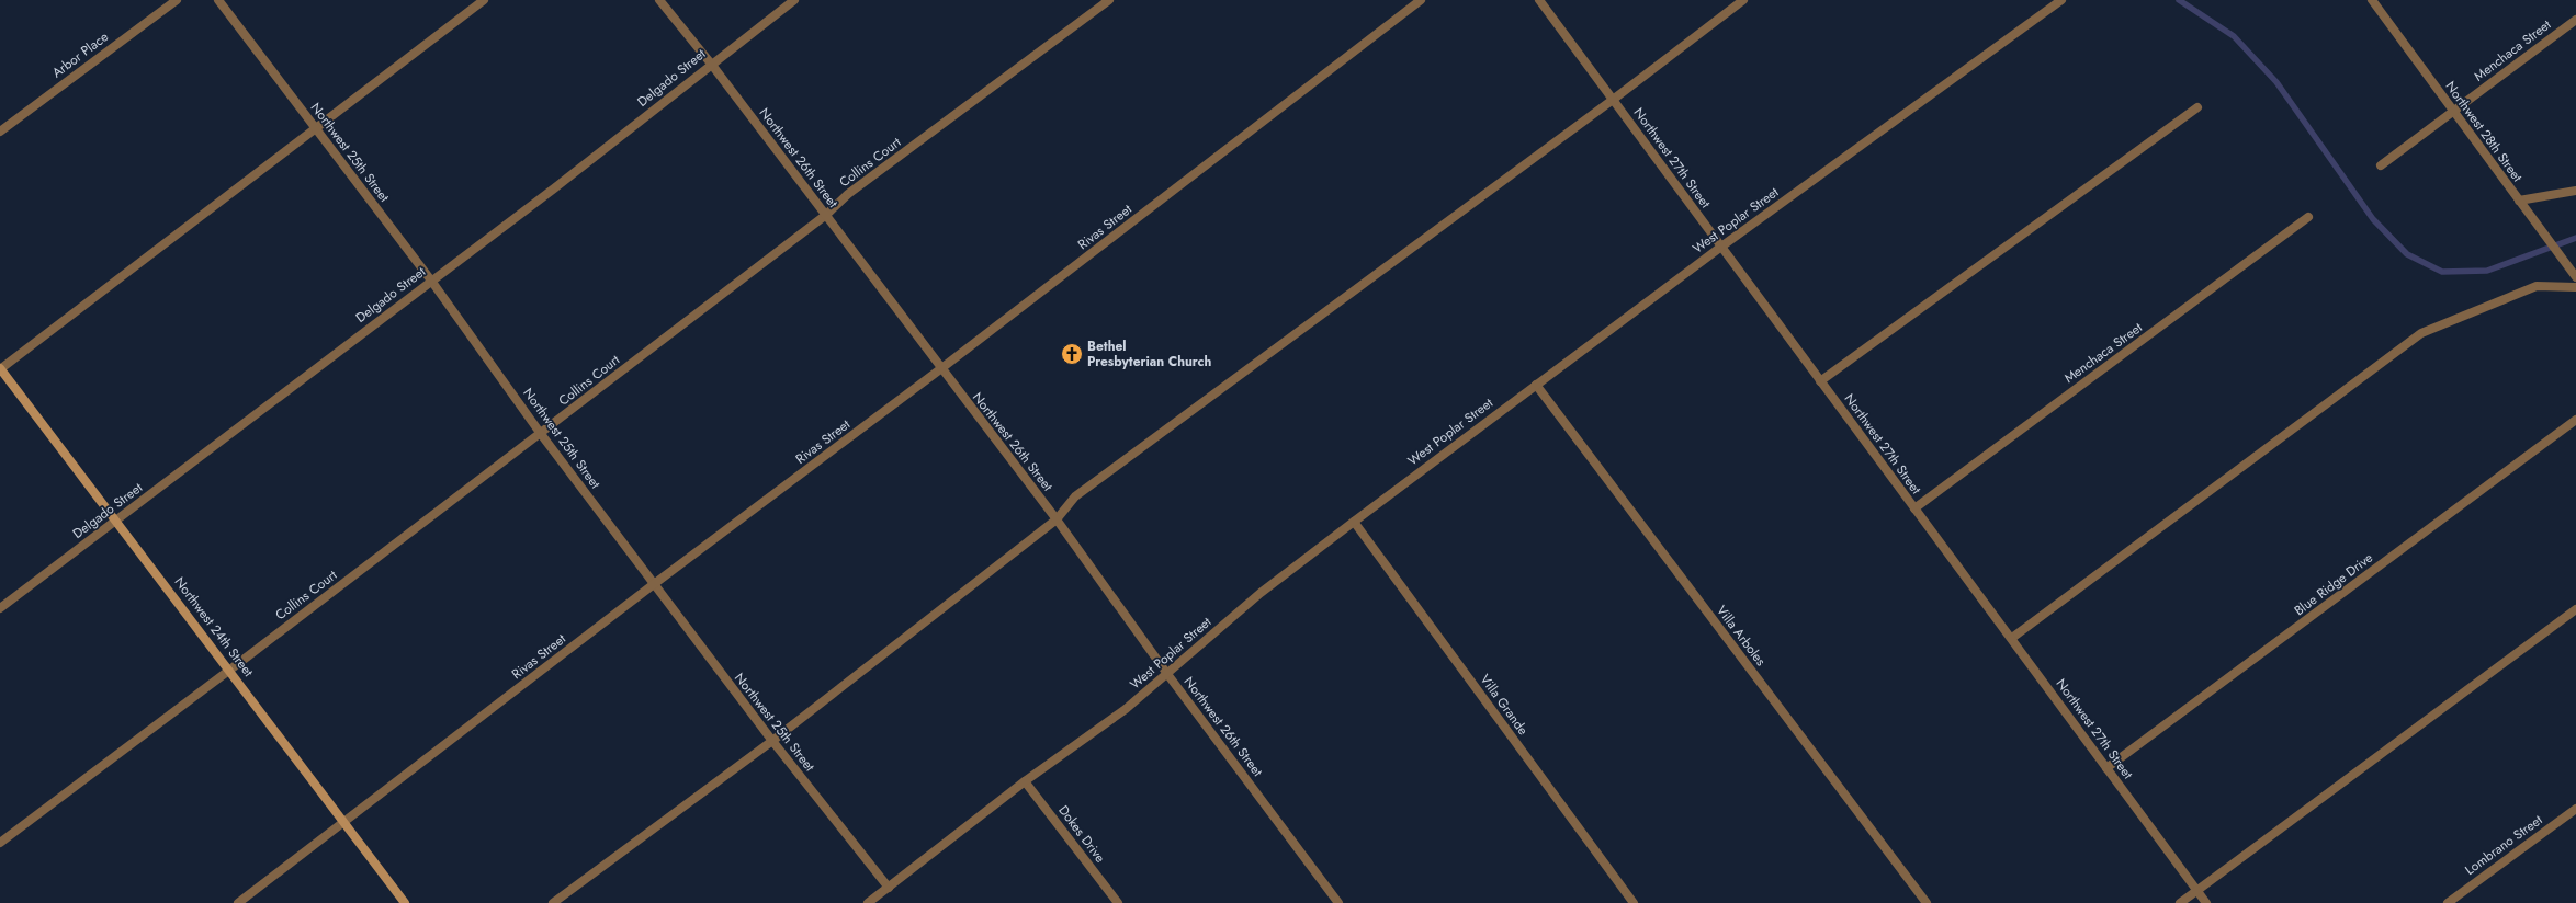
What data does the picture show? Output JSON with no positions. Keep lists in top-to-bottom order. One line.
{"streets":{"main road":["Northwest 24th Street"],"street":["Menchaca Street","Arbor Place","Delgado Street","Northwest 28th Street","Northwest 25th Street","Northwest 26th Street","Northwest 27th Street","Collins Court","West Poplar Street","Rivas Street","Blue Ridge Drive","Villa Arboles","Villa Grande","Dokes Drive","Lombrano Street"]},"crossings":[["Menchaca Street","Northwest 28th Street"],["Menchaca Street","Northwest 27th Street"],["Delgado Street","Northwest 25th Street"],["Delgado Street","Northwest 26th Street"],["Delgado Street","Northwest 24th Street"],["Northwest 25th Street","Collins Court"],["Northwest 25th Street","West Poplar Street"],["Northwest 25th Street","Rivas Street"],["Northwest 26th Street","Collins Court"],["Northwest 26th Street","West Poplar Street"],["Northwest 26th Street","Rivas Street"],["Northwest 27th Street","West Poplar Street"],["Northwest 27th Street","Blue Ridge Drive"],["Collins Court","Northwest 24th Street"],["West Poplar Street","Villa Arboles"],["West Poplar Street","Villa Grande"],["West Poplar Street","Dokes Drive"],["Rivas Street","Northwest 24th Street"]],"places":{"church":["Bethel Presbyterian Church"]}}
